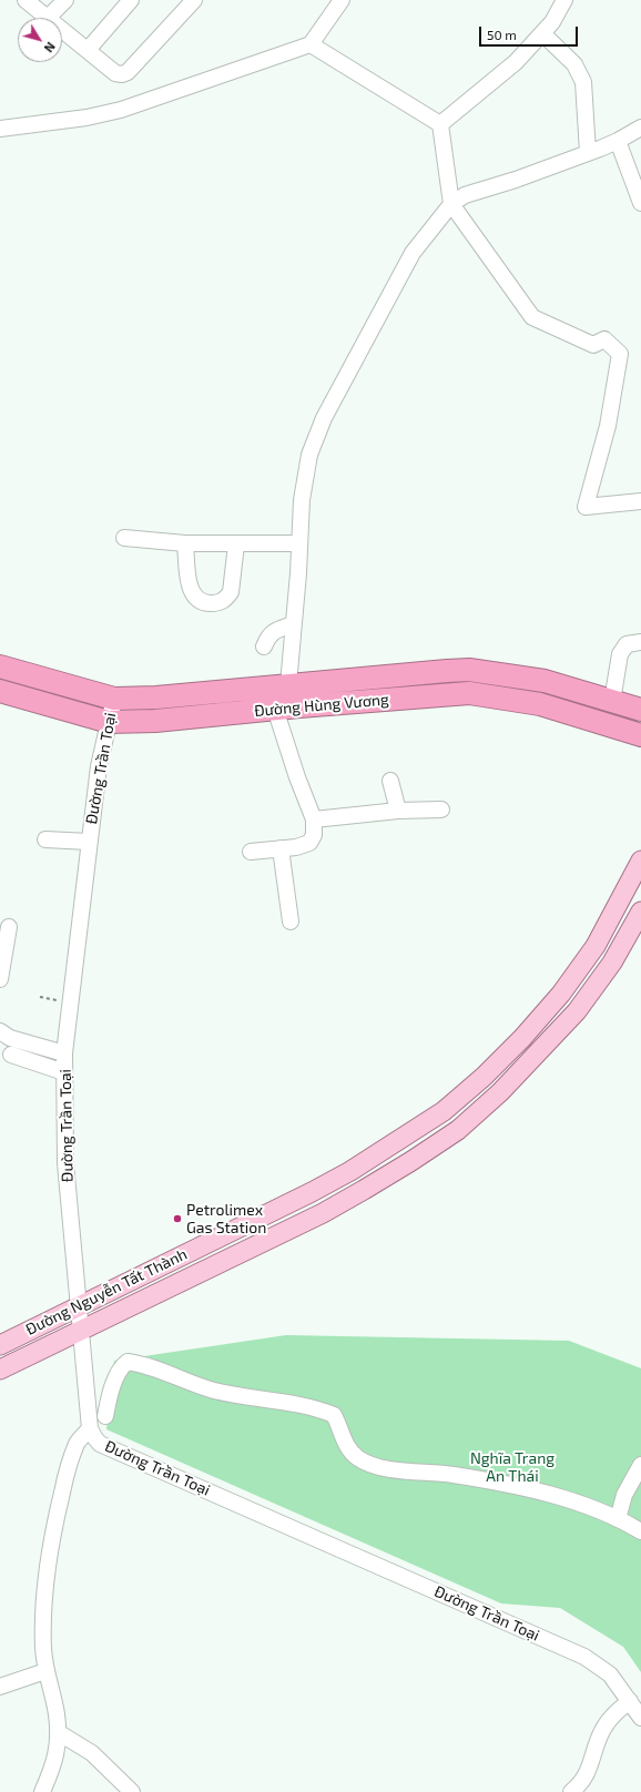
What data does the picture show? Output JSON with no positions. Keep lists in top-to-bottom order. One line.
{"streets":{"highway":["Đường Hùng Vương"],"main road":["Đường Nguyễn Tất Thành"],"street":["Đường Trần Toại"]},"crossings":[["Đường Hùng Vương","Đường Trần Toại"],["Đường Trần Toại","Đường Nguyễn Tất Thành"]],"parks":["Nghĩa Trang An Thái"],"places":["Petrolimex Gas Station"],"scale_bar":"50 m","north":"bottom right"}
